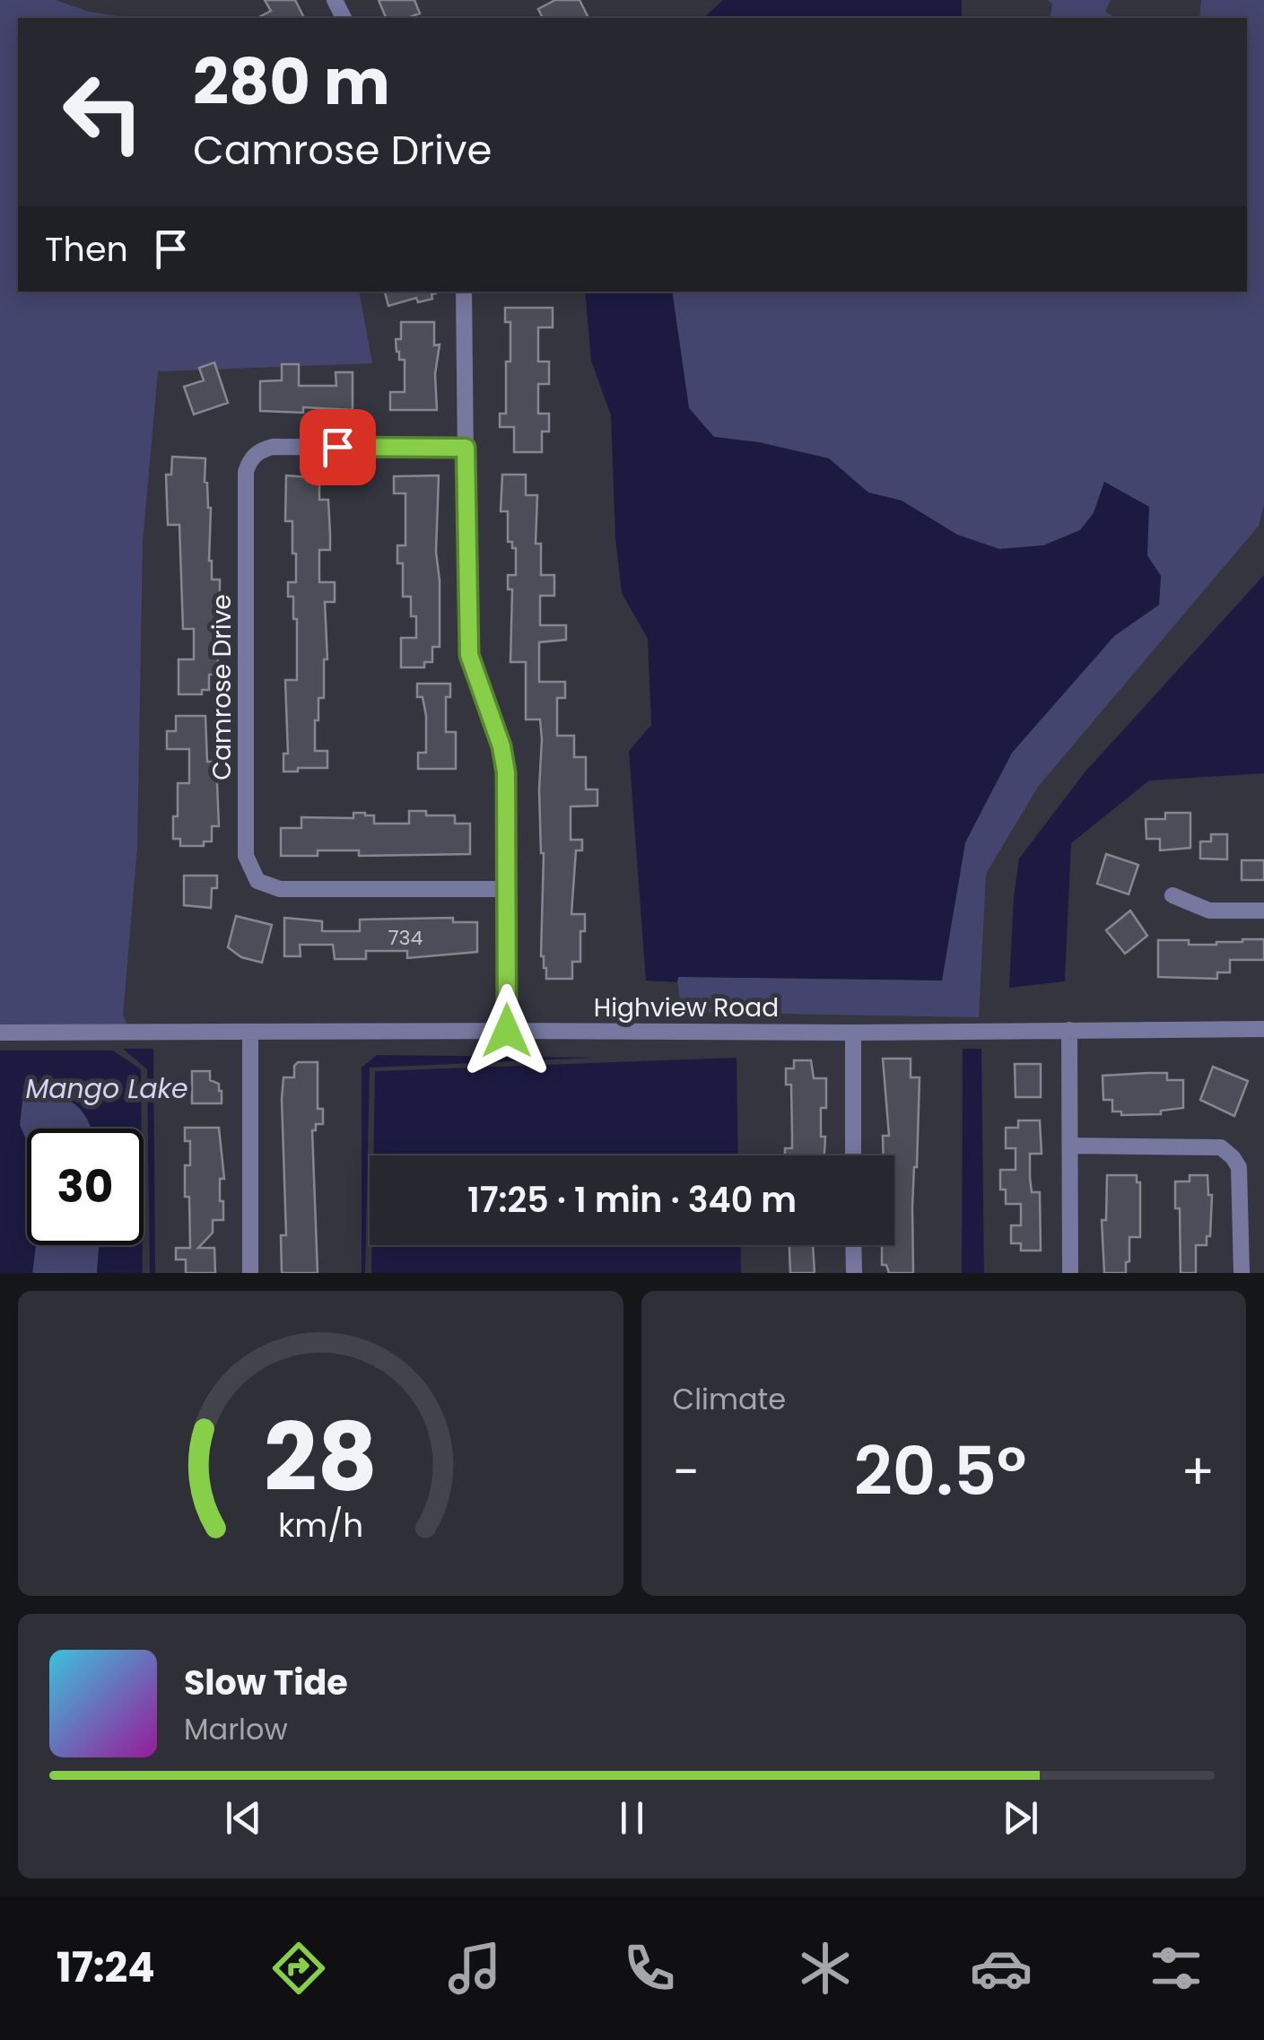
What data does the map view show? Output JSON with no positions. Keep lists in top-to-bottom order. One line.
{"streets":{"street":["Camrose Drive","Highview Road"]},"water":["Mango Lake"],"house_numbers":["734"],"page":{"turn":["280 m","Camrose Drive"],"then":"Then","limit":"30","trip":"17:25 · 1 min · 340 m","tile":"Climate","heat":["−","20.5°","+"],"song":["Slow Tide","Marlow"],"tabs":"17:24","gauge":["28","km/h"]}}
